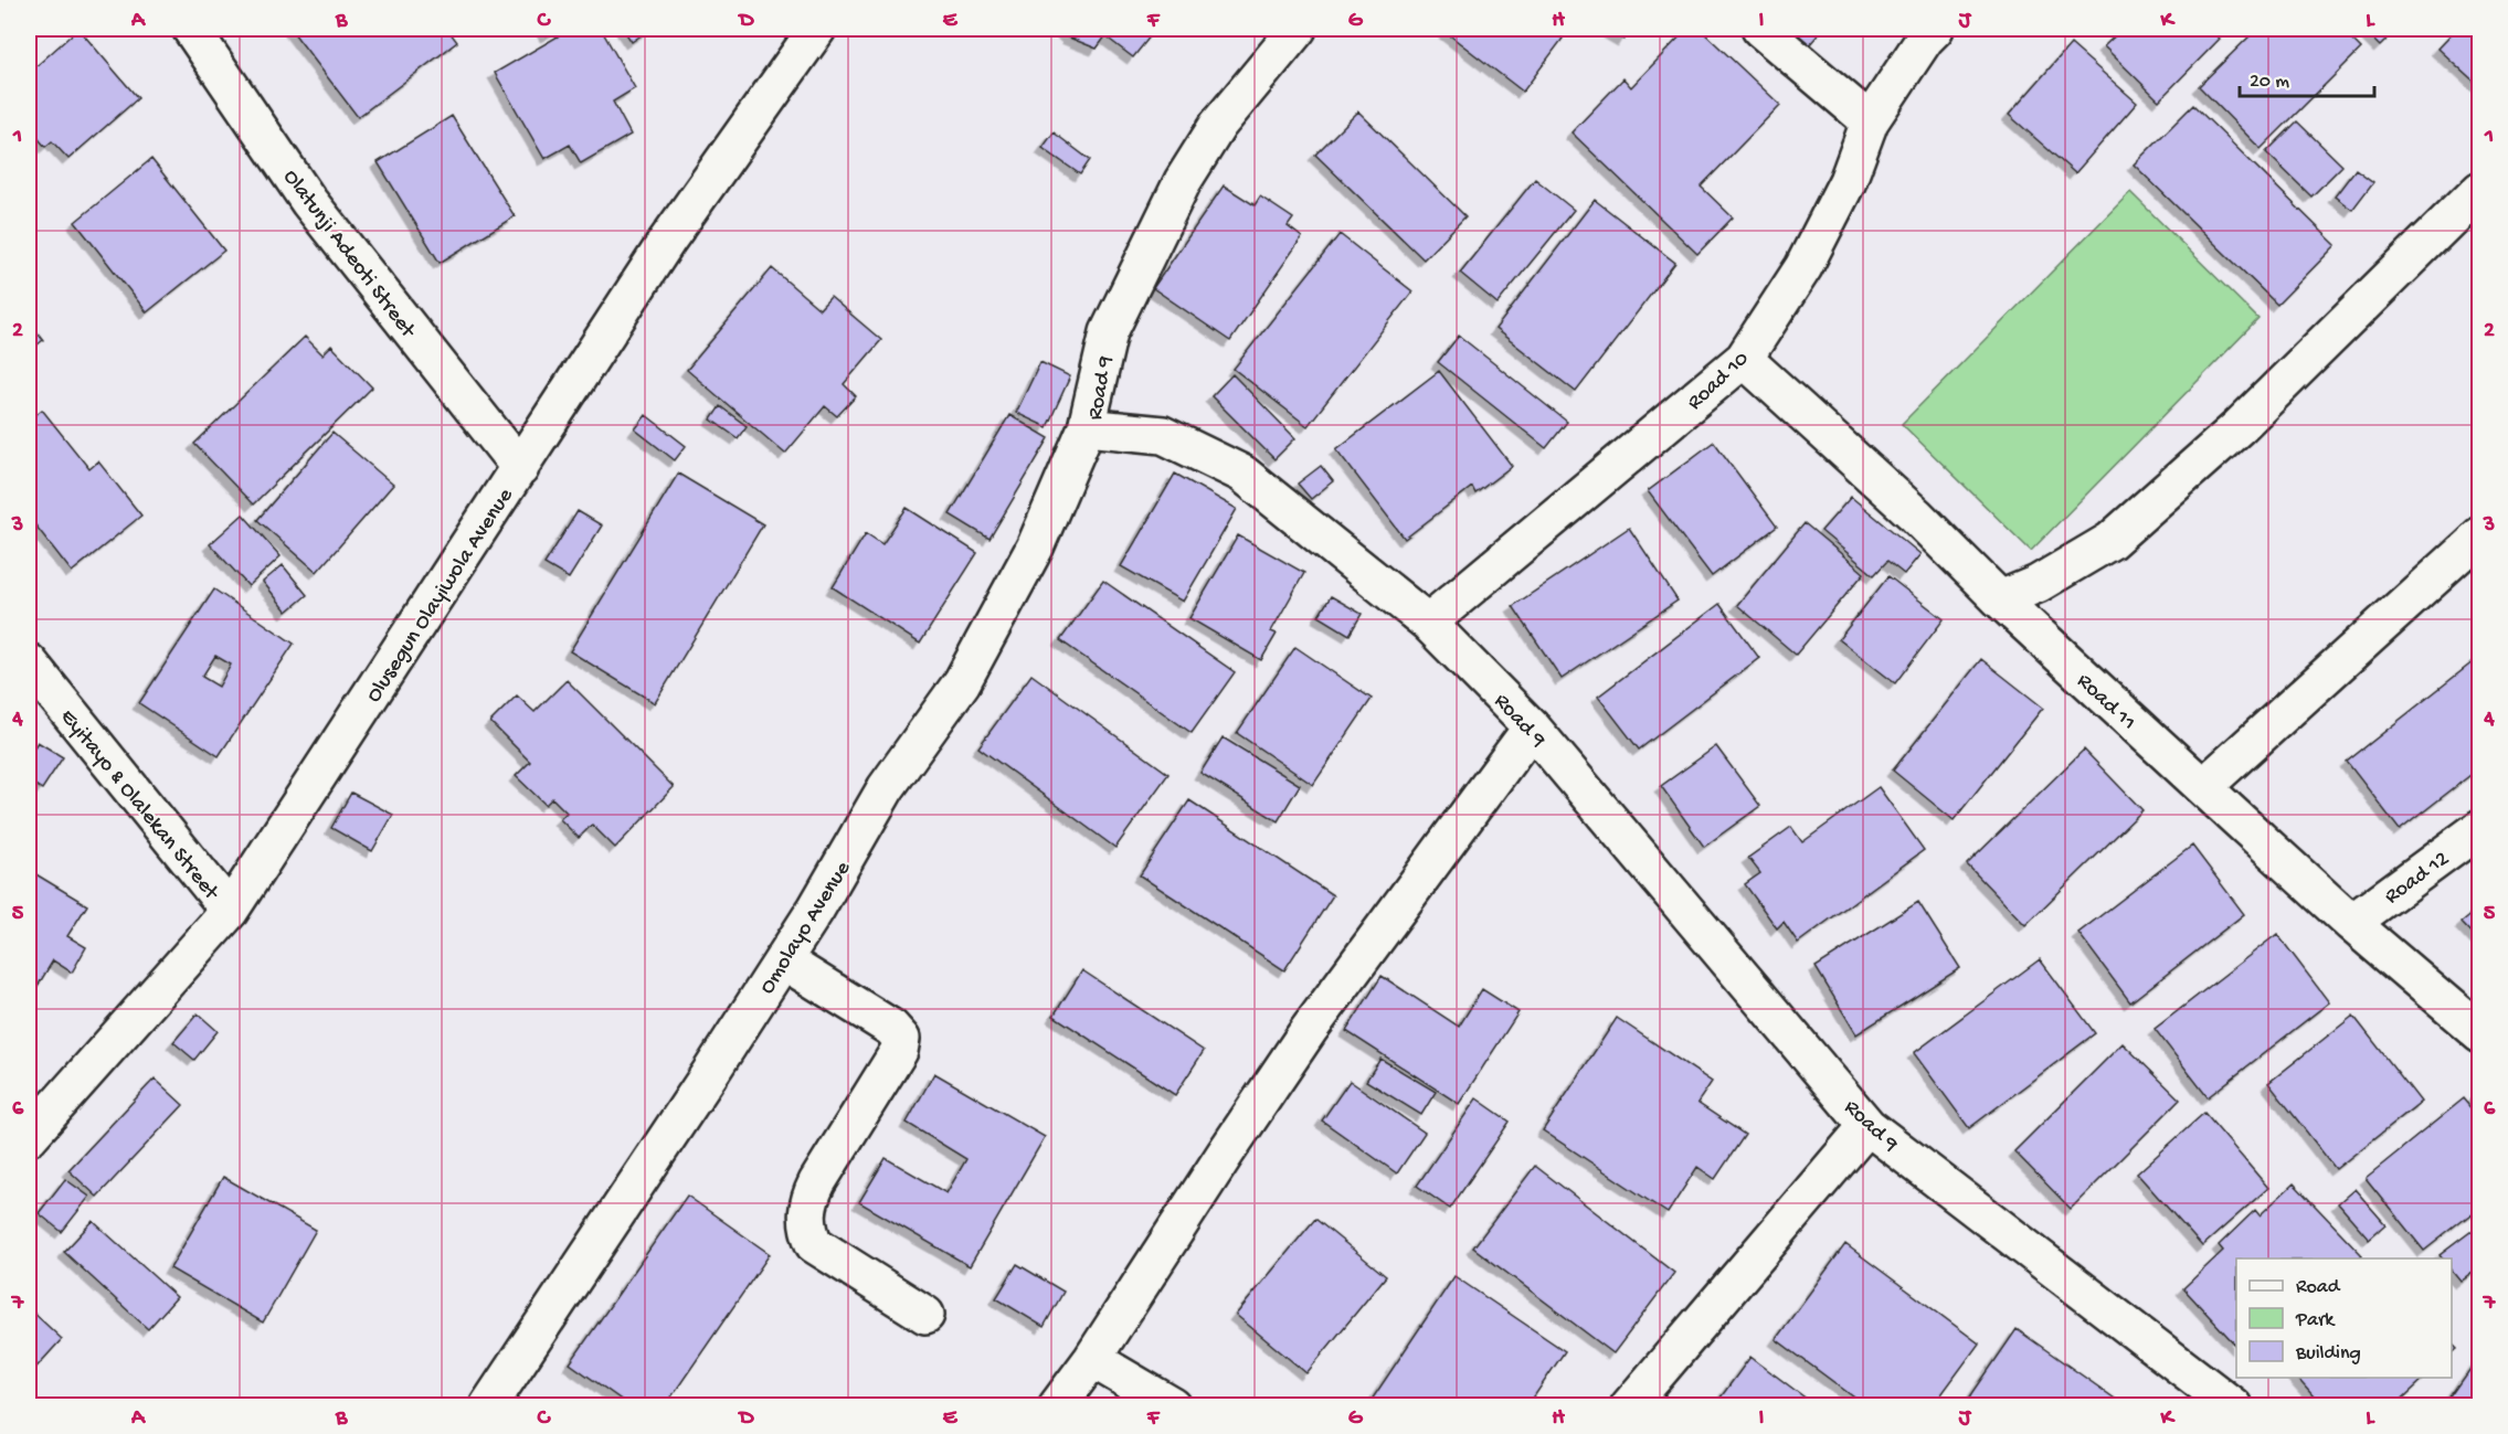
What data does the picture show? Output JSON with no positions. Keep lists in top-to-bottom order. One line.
{"streets":{"street":["Olatunji Adeoti Street","Road 10","Road 9","Olusegun Olayiwola Avenue","Road 11","Eyitayo & Olalekan Street","Road 12","Omolayo Avenue"]},"crossings":[["Olatunji Adeoti Street","Olusegun Olayiwola Avenue"],["Road 10","Road 9"],["Road 10","Road 11"],["Road 9","Omolayo Avenue"],["Olusegun Olayiwola Avenue","Eyitayo & Olalekan Street"],["Road 11","Road 12"]],"legend":["Road","Park","Building"],"scale_bar":"20 m","grid":{"columns":["A","B","C","D","E","F","G","H","I","J","K","L"],"rows":["1","2","3","4","5","6","7"]}}
